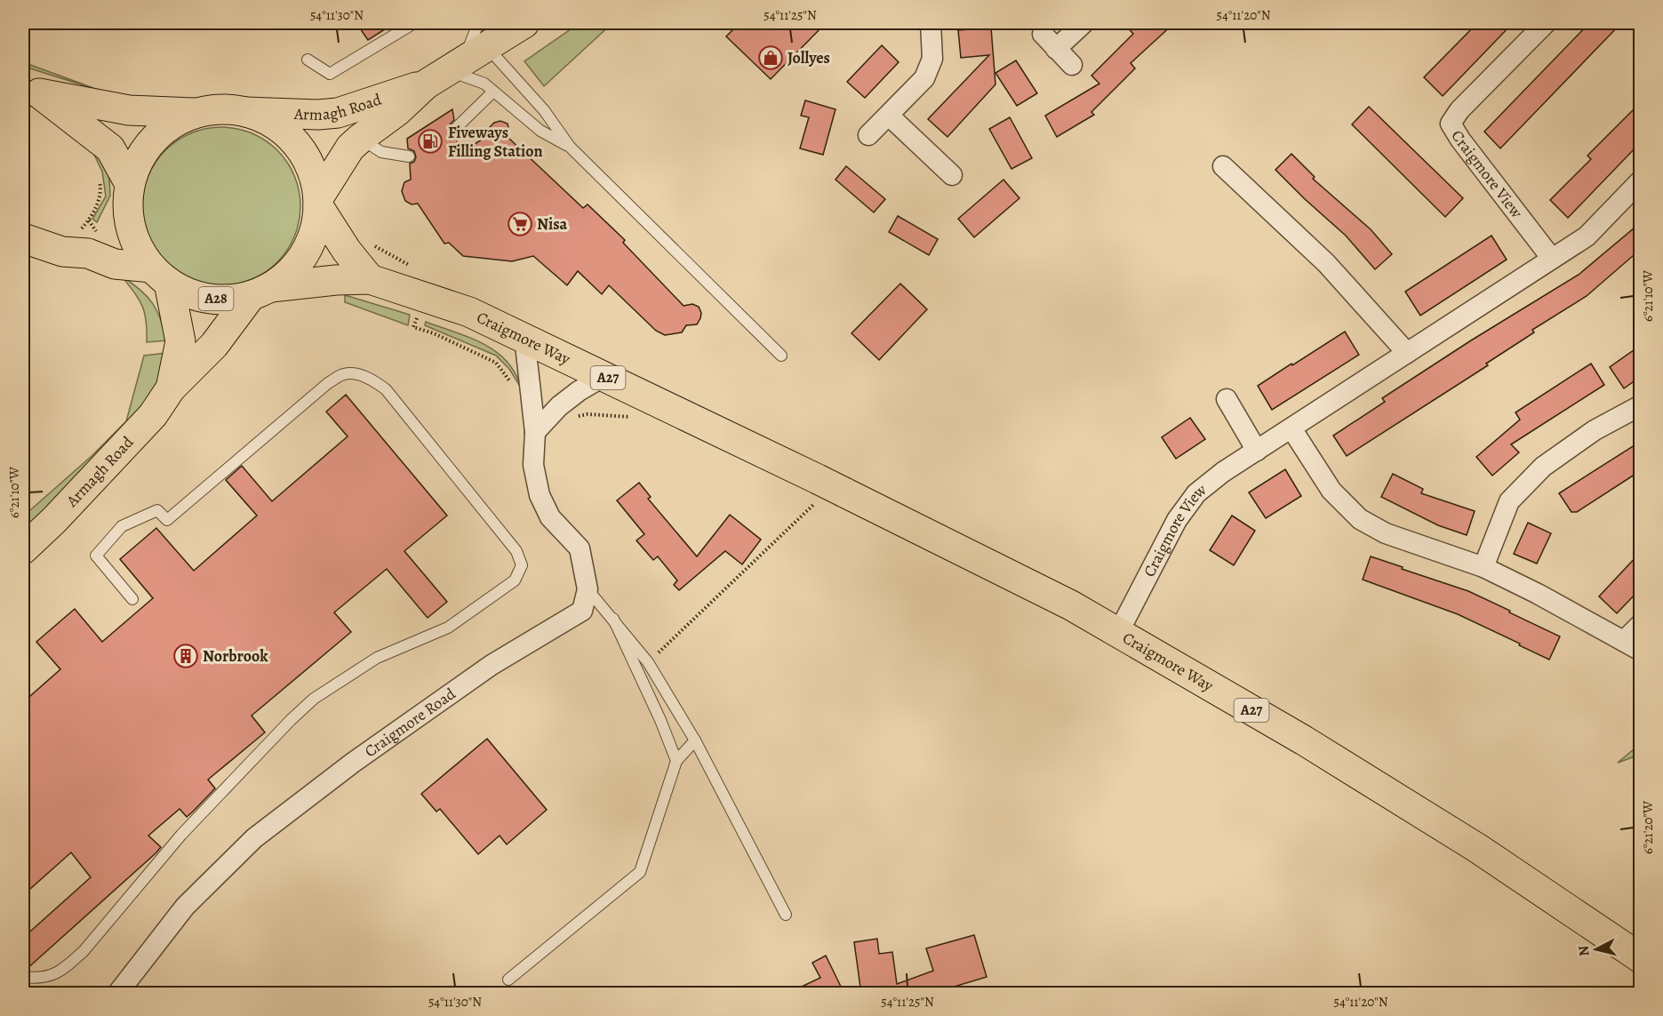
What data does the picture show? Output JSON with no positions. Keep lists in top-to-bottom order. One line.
{"streets":{"main road":["Armagh Road","A28","Craigmore Way","A27"],"street":["Craigmore View","Craigmore Road"]},"crossings":[["Armagh Road","A28"],["Armagh Road","Craigmore Way"],["Craigmore View","Craigmore Way"],["A28","Craigmore Way"]],"places":{"shop":["Jollyes"],"fuel station":["Fiveways Filling Station"],"supermarket":["Nisa"],"building":["Norbrook"]},"north":"left","coordinates":["54°11'30\"N","54°11'25\"N","54°11'20\"N","6°21'10\"W","6°21'20\"W"]}
